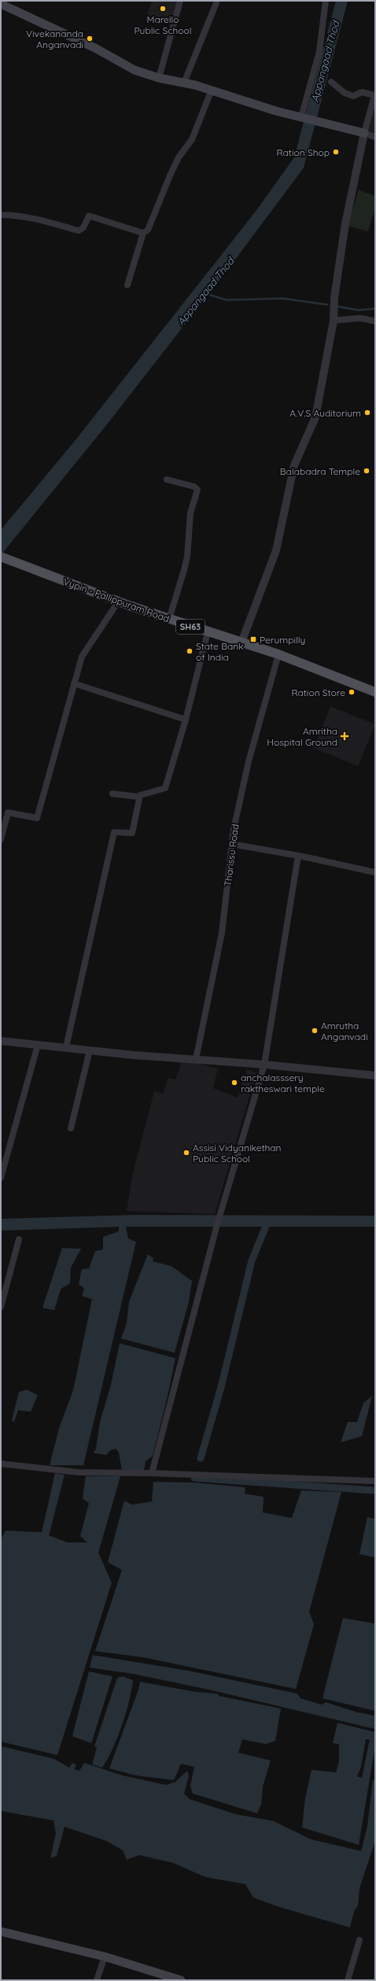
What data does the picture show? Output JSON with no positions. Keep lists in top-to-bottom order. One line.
{"streets":{"main road":["Vypin - Pallippuram Road","SH63"],"street":["Tharissu Road"]},"crossings":[["Vypin - Pallippuram Road","Tharissu Road"]],"water":["Appangaad Thod"],"places":{"other":["Marello Public School","Vivekananda Anganvadi","Ration Shop","A.V.S Auditorium","Balabadra Temple","State Bank of India","Ration Store","Amrutha Anganvadi","anchalasssery raktheswari temple","Assisi Vidyanikethan Public School"],"transit":["Perumpilly"],"health":["Amritha Hospital Ground"]}}
